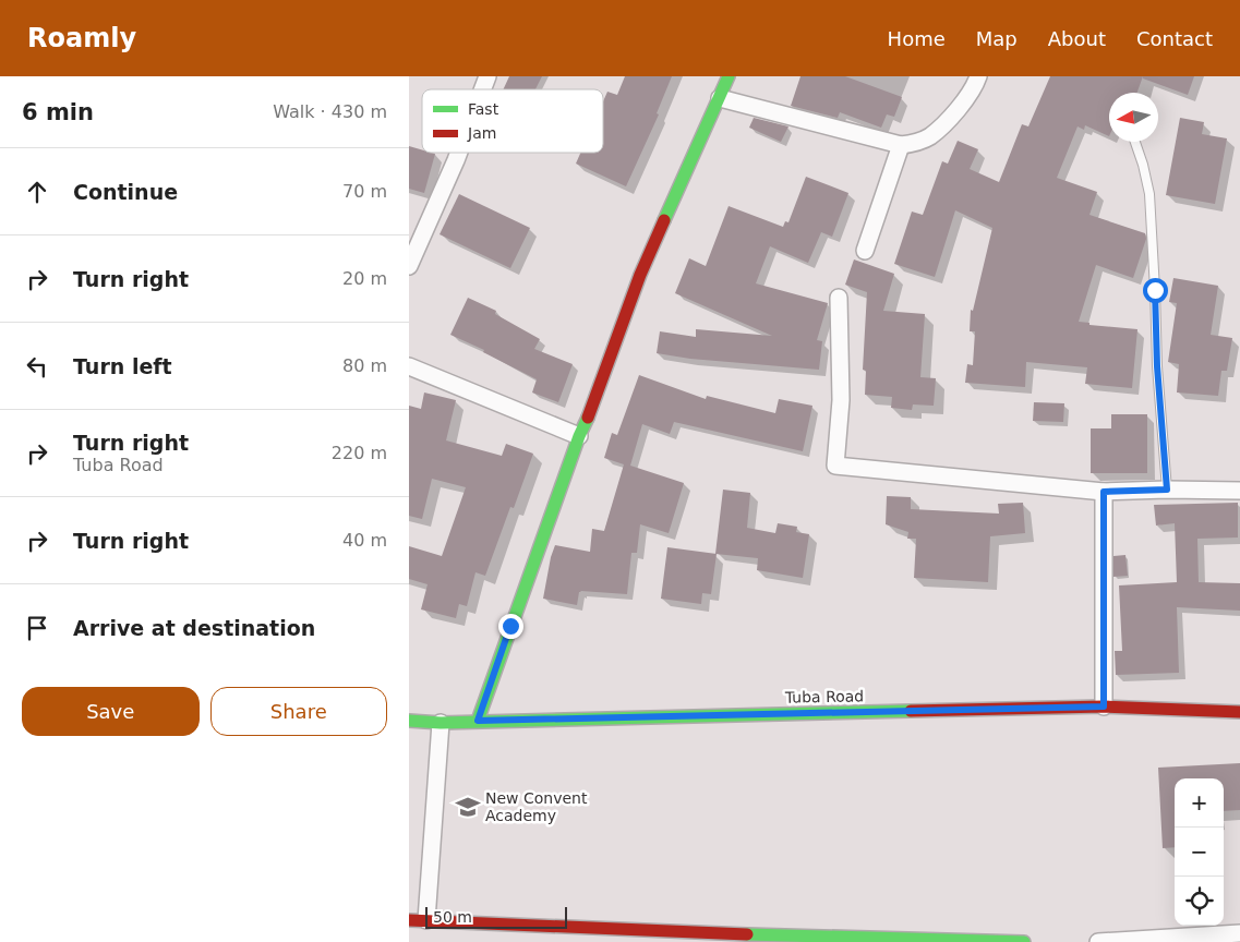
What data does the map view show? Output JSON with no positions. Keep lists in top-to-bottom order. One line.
{"streets":{"street":["Tuba Road"]},"places":{"school or university":["New Convent Academy"]},"legend":["Fast","Jam"],"scale_bar":"50 m","north":"left","page":{"header":"Roamly","nav":["Home","Map","About","Contact"],"heading":["6 min","Walk · 430 m"],"list":[["Continue","70 m"],["Turn right","20 m"],["Turn left","80 m"],["Turn right","Tuba Road","220 m"],["Turn right","40 m"],"Arrive at destination"],"buttons":["Save","Share"],"map_buttons":["+","−"],"scale":"50 m"}}
